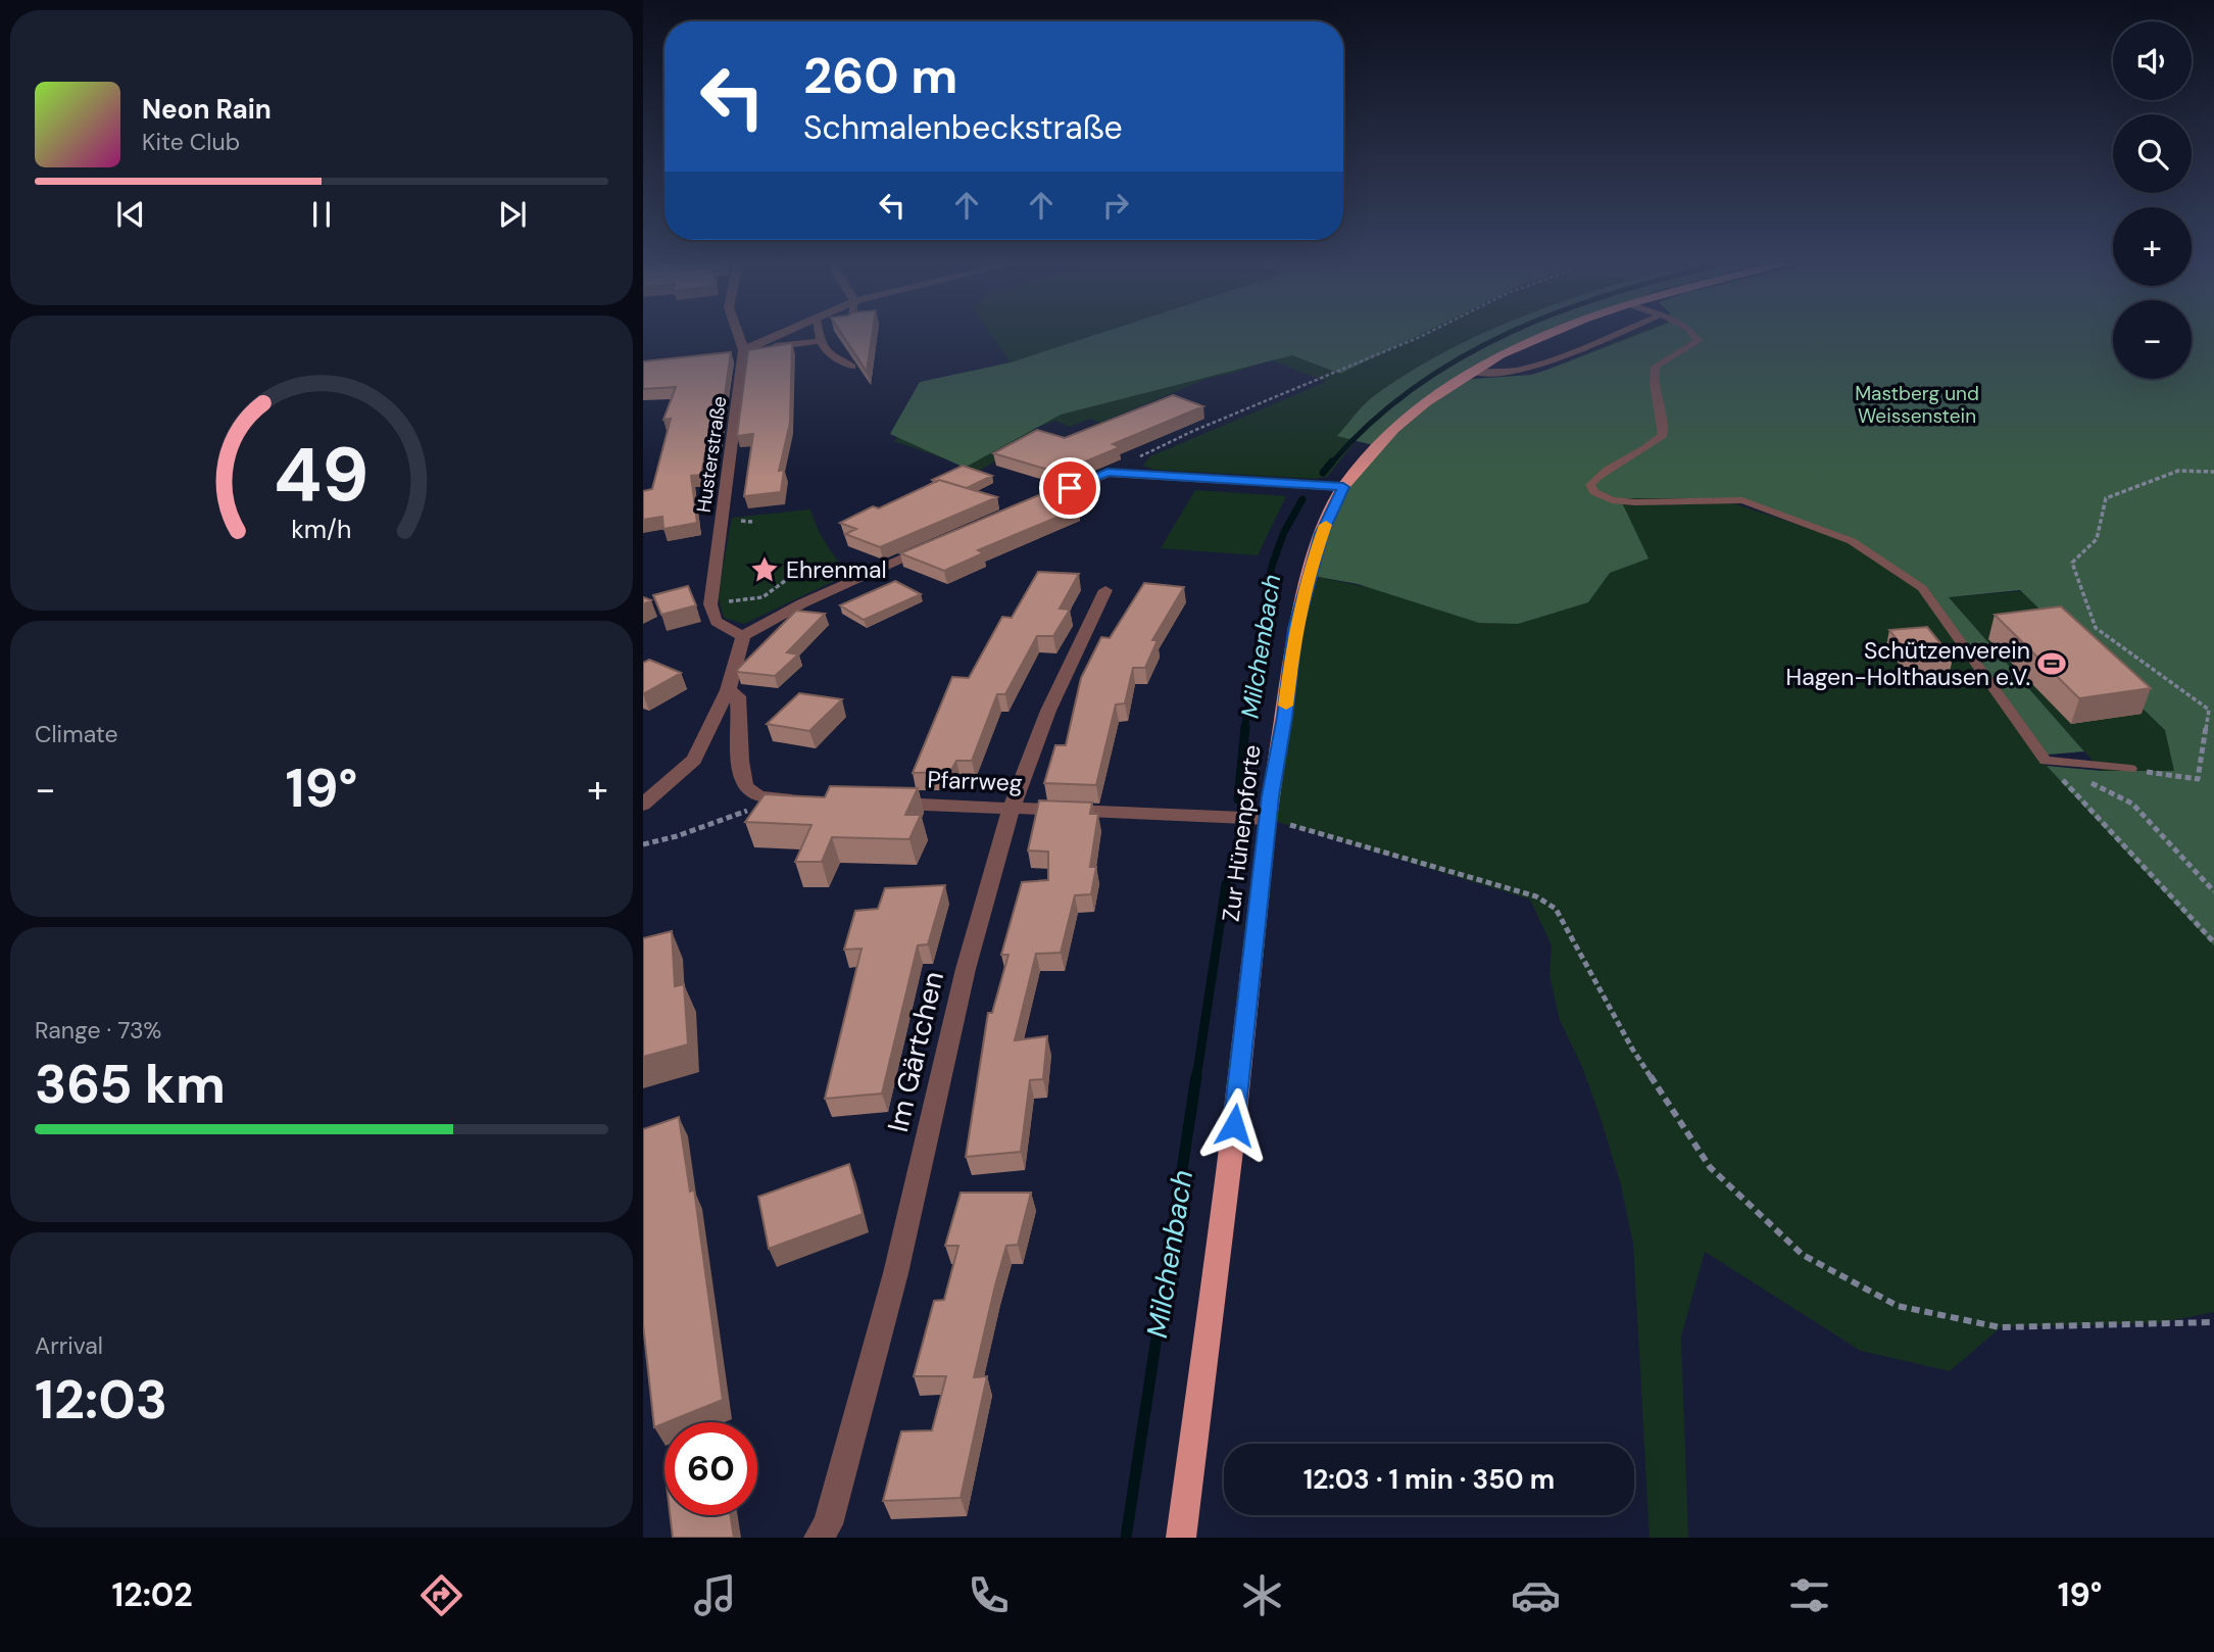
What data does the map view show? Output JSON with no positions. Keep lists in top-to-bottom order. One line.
{"streets":{"main road":["Zur Hünenpforte"],"street":["Husterstraße","Pfarrweg","Im Gärtchen"]},"crossings":[["Pfarrweg","Zur Hünenpforte"],["Pfarrweg","Im Gärtchen"]],"water":["Milchenbach"],"parks":["Mastberg und Weissenstein"],"places":{"place":["Ehrenmal"],"sports":["Schützenverein Hagen-Holthausen e.V."]},"page":{"map_buttons":["+","−"],"turn":["260 m","Schmalenbeckstraße"],"song":["Neon Rain","Kite Club"],"tile":["Climate",["Range · 73%","365 km"],["Arrival","12:03"]],"heat":["−","19°","+"],"limit":"60","trip":"12:03 · 1 min · 350 m","tabs":["12:02","19°"],"gauge":["49","km/h"]}}
